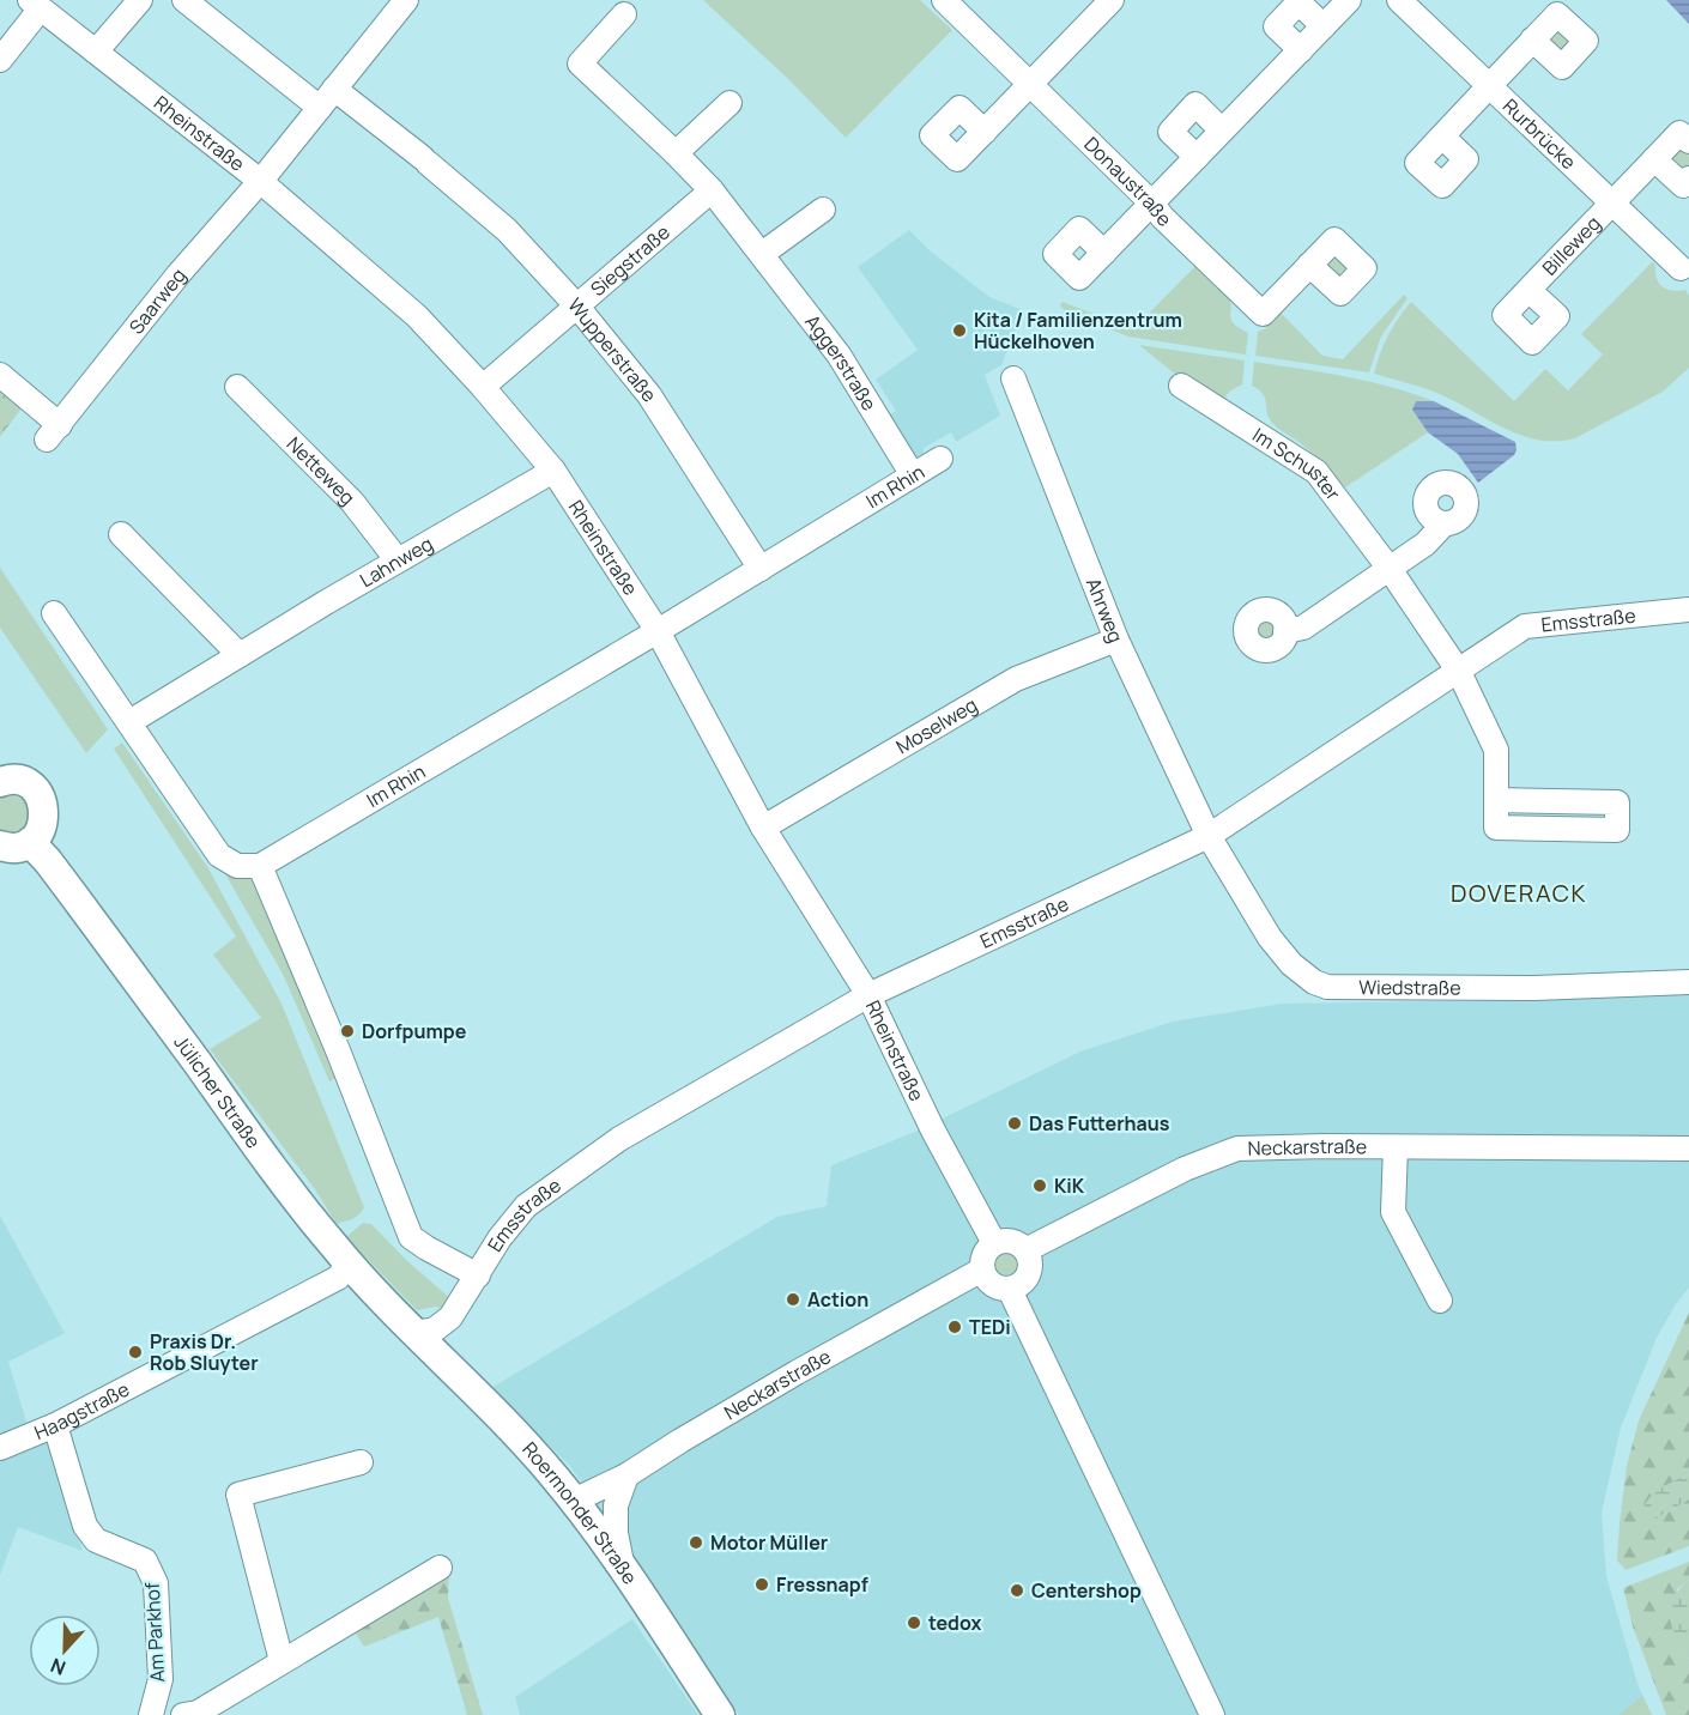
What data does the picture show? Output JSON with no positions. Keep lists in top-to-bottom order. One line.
{"streets":{"main road":["Jülicher Straße","Roermonder Straße"],"street":["Rheinstraße","Rurbrücke","Donaustraße","Billeweg","Siegstraße","Saarweg","Wupperstraße","Aggerstraße","Im Schuster","Netteweg","Im Rhin","Lahnweg","Ahrweg","Emsstraße","Moselweg","Wiedstraße","Neckarstraße","Haagstraße","Am Parkhof"]},"crossings":[["Rheinstraße","Siegstraße"],["Rheinstraße","Saarweg"],["Rheinstraße","Im Rhin"],["Rheinstraße","Lahnweg"],["Rheinstraße","Emsstraße"],["Rheinstraße","Moselweg"],["Rheinstraße","Neckarstraße"],["Rurbrücke","Billeweg"],["Siegstraße","Wupperstraße"],["Siegstraße","Aggerstraße"],["Saarweg","Wupperstraße"],["Wupperstraße","Im Rhin"],["Aggerstraße","Im Rhin"],["Im Schuster","Emsstraße"],["Netteweg","Lahnweg"],["Ahrweg","Emsstraße"],["Ahrweg","Moselweg"],["Ahrweg","Wiedstraße"],["Emsstraße","Wiedstraße"],["Emsstraße","Jülicher Straße"],["Emsstraße","Roermonder Straße"],["Jülicher Straße","Haagstraße"],["Jülicher Straße","Roermonder Straße"],["Neckarstraße","Roermonder Straße"],["Haagstraße","Am Parkhof"]],"districts":["DOVERACK"],"places":["Kita / Familienzentrum Hückelhoven","Dorfpumpe","Das Futterhaus","KiK","Action","TEDi","Praxis Dr. Rob Sluyter","Motor Müller","Fressnapf","Centershop","tedox"],"north":"bottom"}
